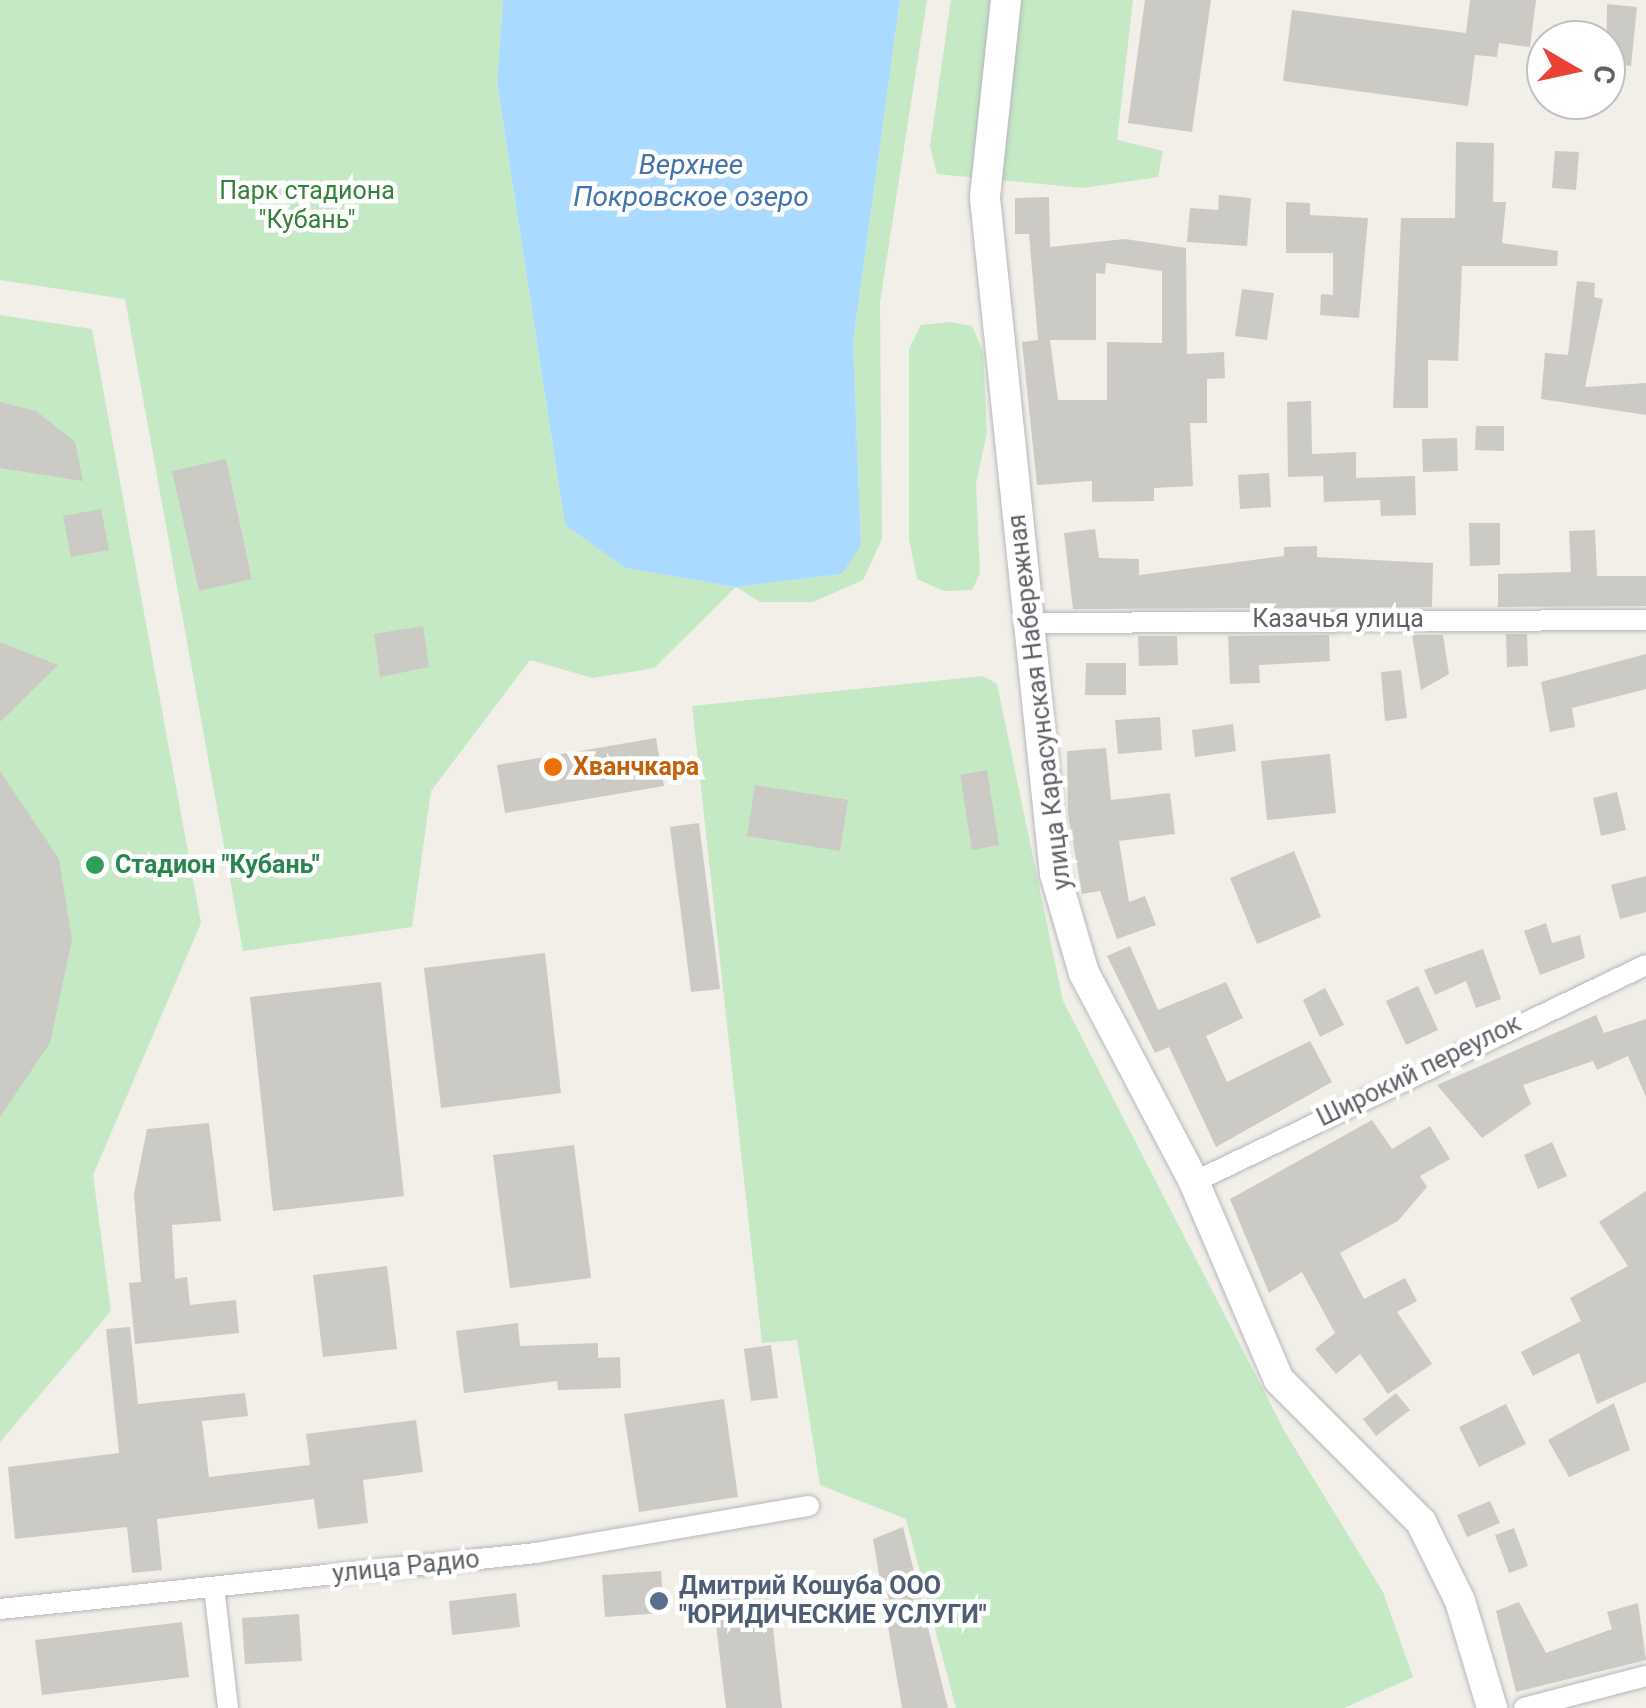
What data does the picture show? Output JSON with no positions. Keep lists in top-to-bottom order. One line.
{"streets":{"street":["Казачья улица","улица Карасунская Набережная","Широкий переулок","улица Радио"]},"crossings":[["Казачья улица","улица Карасунская Набережная"],["улица Карасунская Набережная","Широкий переулок"]],"water":["Верхнее Покровское озеро"],"parks":["Парк стадиона \"Кубань\""],"places":["Хванчкара","Стадион \"Кубань\"","Дмитрий Кошуба ООО \"ЮРИДИЧЕСКИЕ УСЛУГИ\""],"north":"right"}
